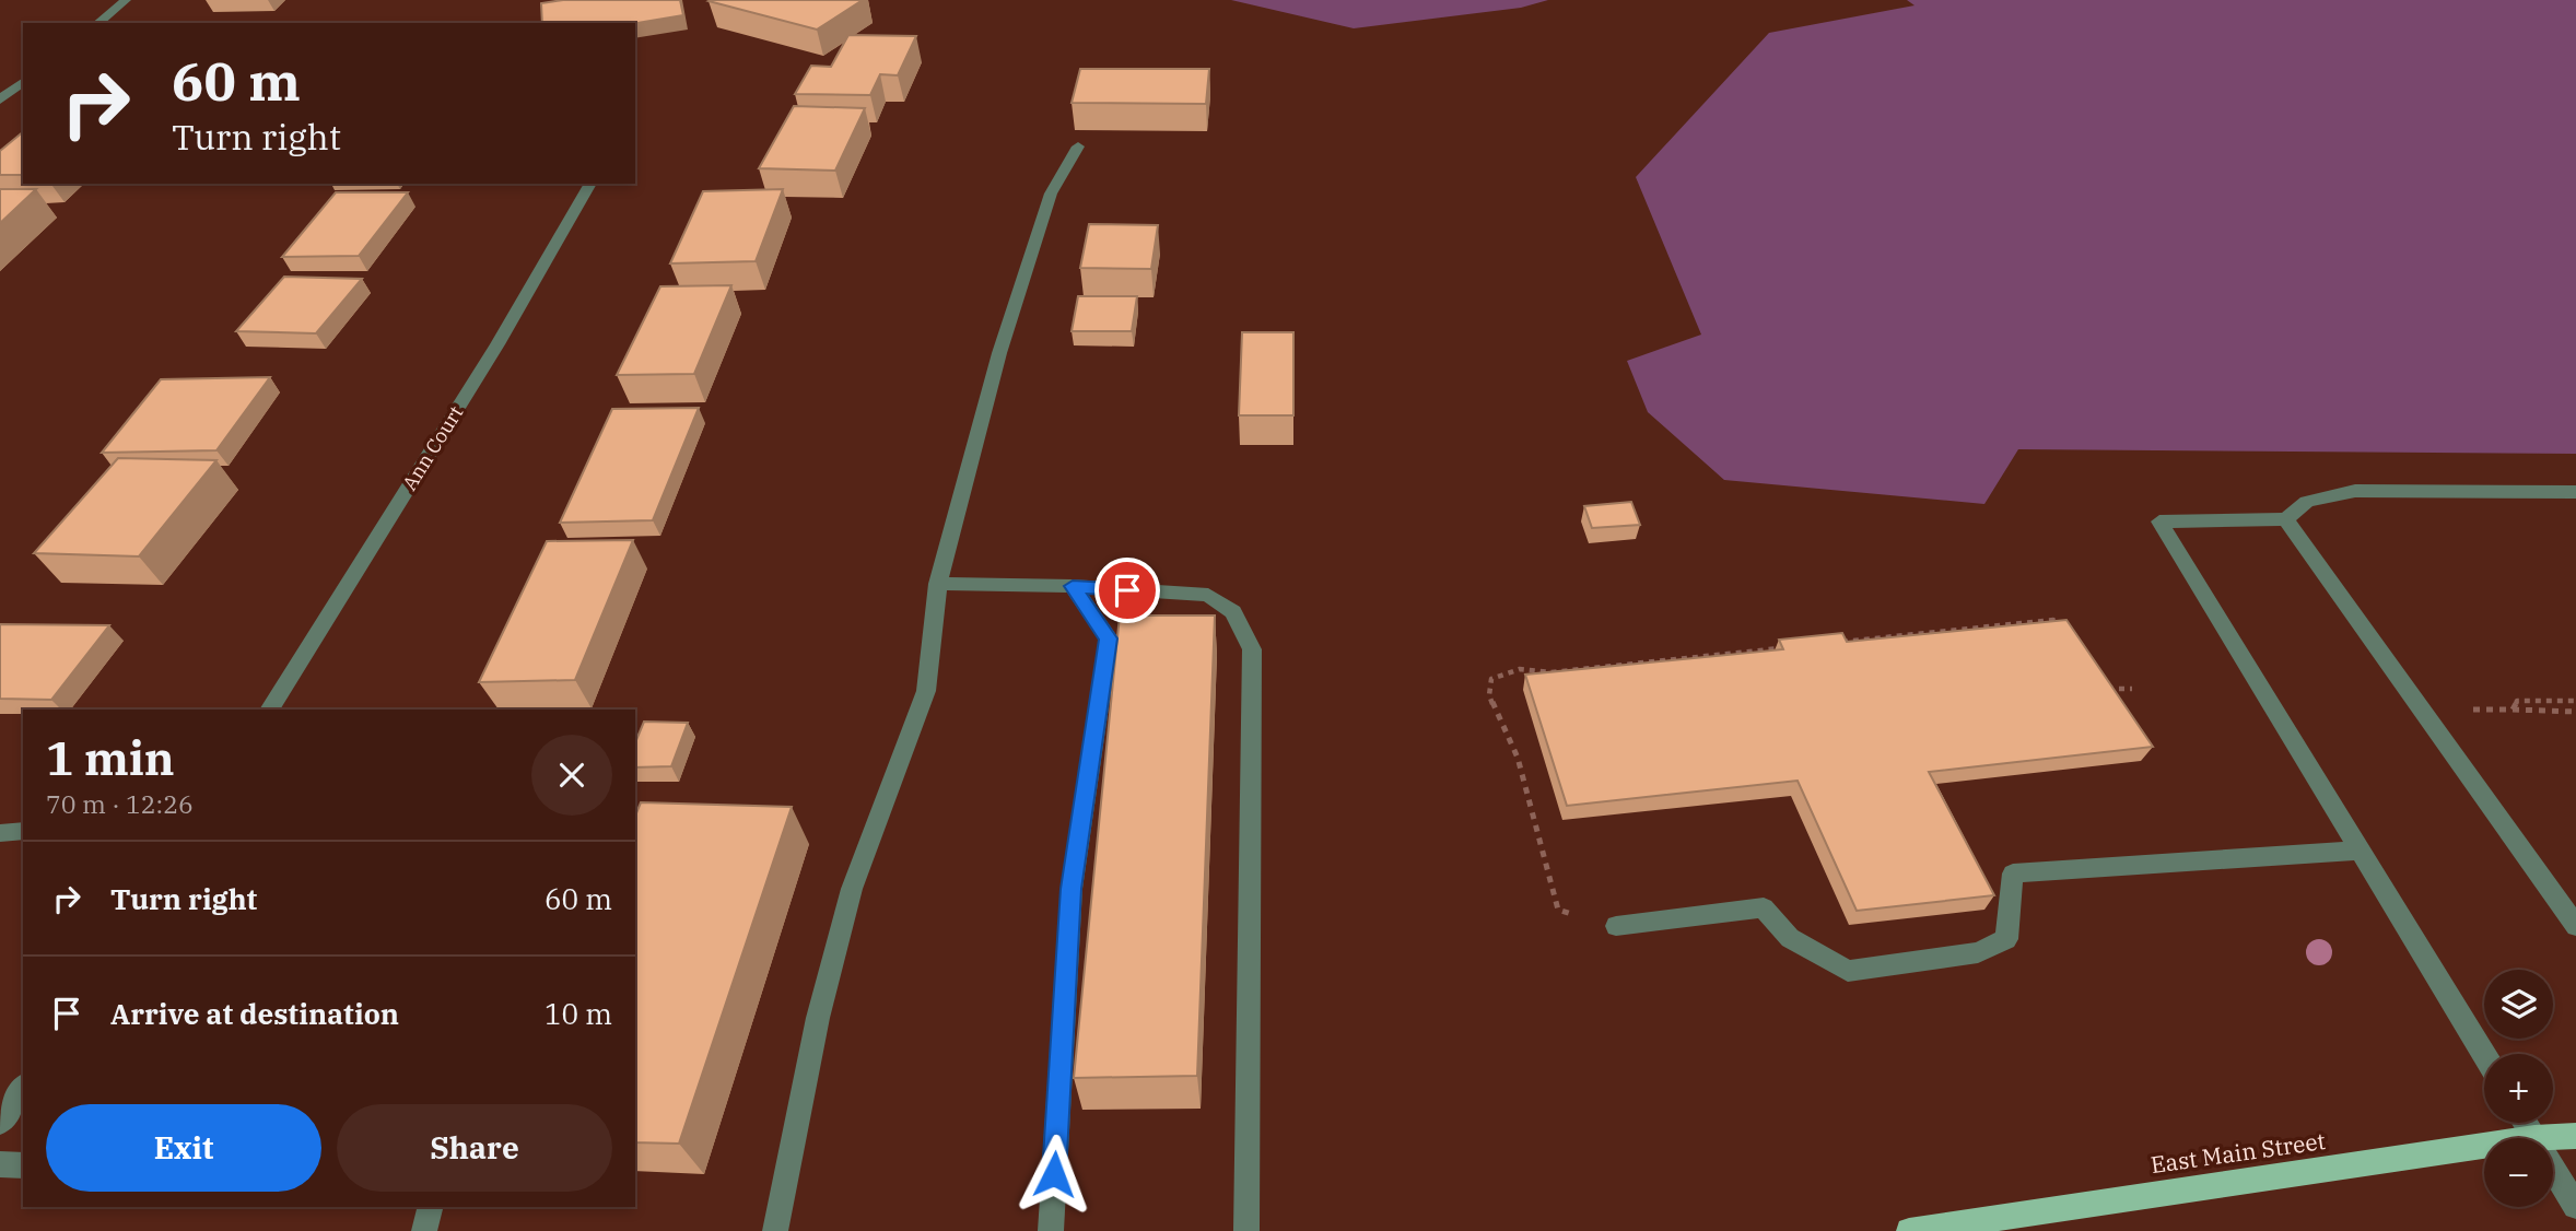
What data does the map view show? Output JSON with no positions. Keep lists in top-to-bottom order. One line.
{"streets":{"main road":["East Main Street"],"street":["Ann Court"]},"page":{"turn":["60 m","Turn right"],"heading":["1 min","70 m · 12:26"],"list":[{"name":"Turn right","value":"60 m"},{"name":"Arrive at destination","value":"10 m"}],"map_buttons":["+","−"],"buttons":["Exit","Share"]}}
